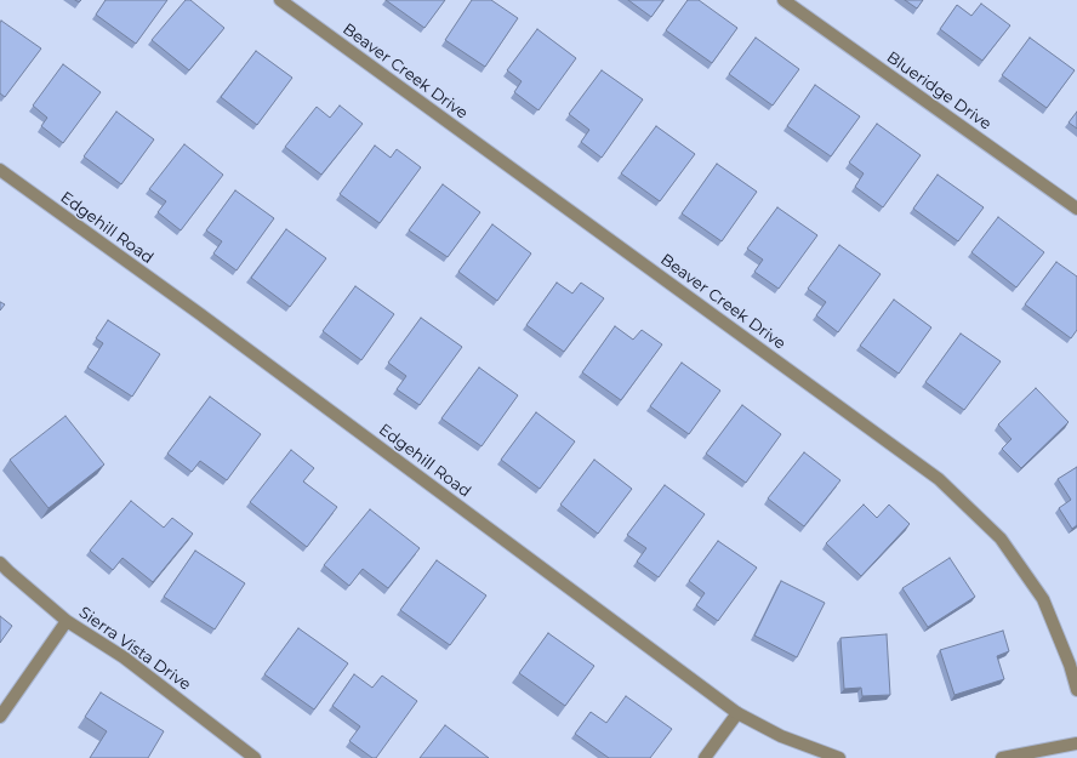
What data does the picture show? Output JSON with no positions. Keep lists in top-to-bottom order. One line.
{"streets":{"street":["Beaver Creek Drive","Blueridge Drive","Edgehill Road","Sierra Vista Drive"]}}
